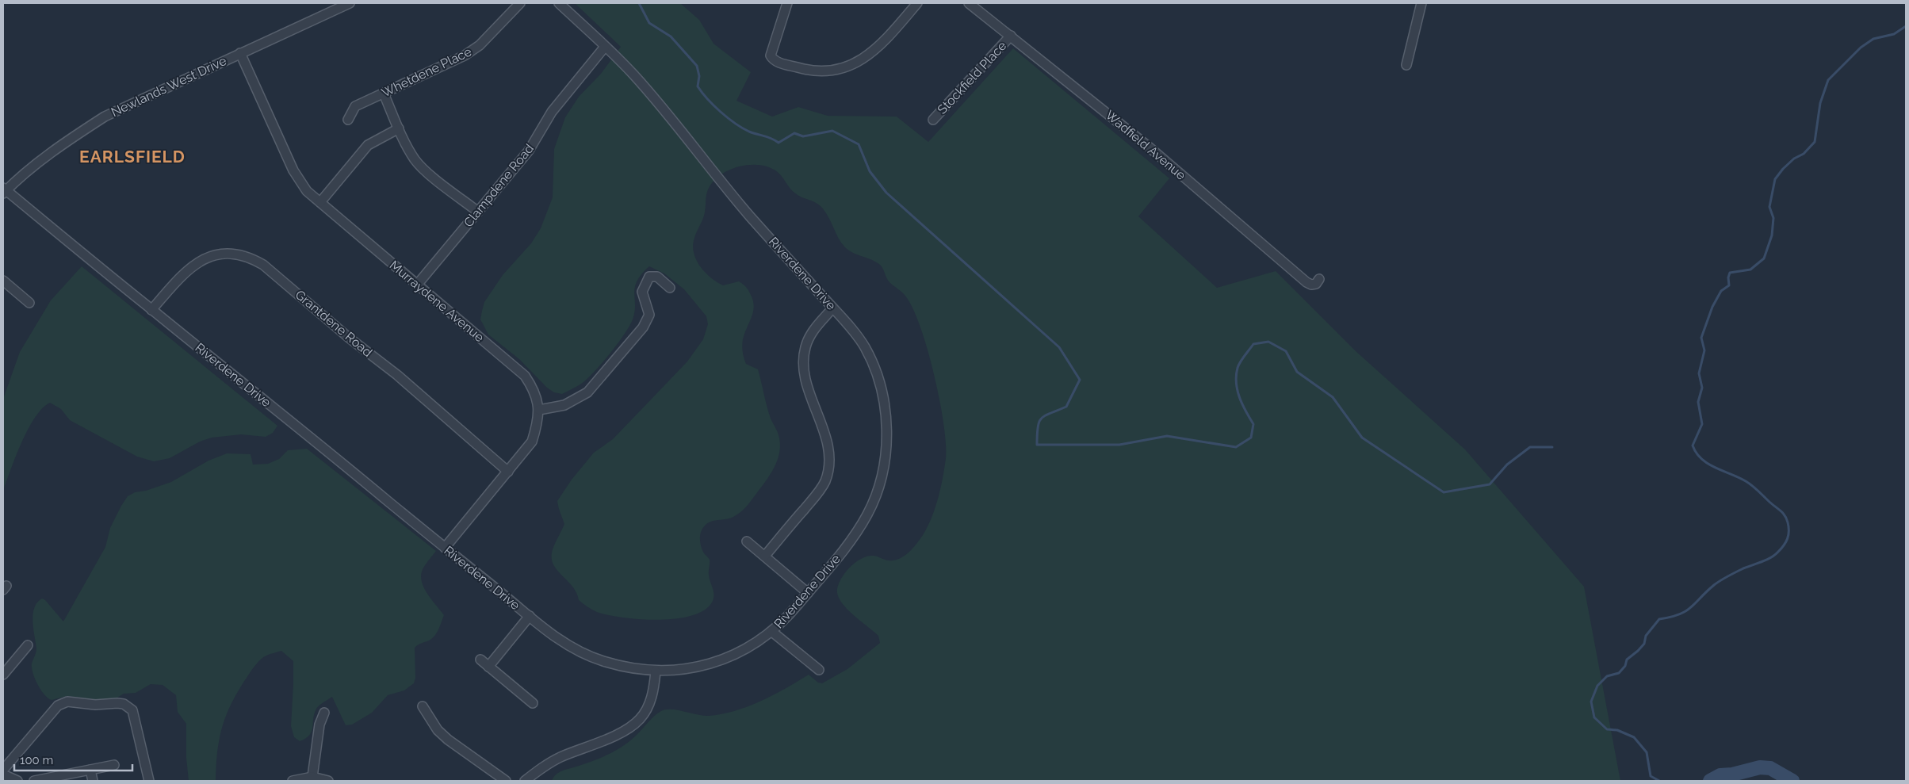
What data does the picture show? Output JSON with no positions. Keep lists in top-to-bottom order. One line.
{"streets":{"street":["Whetdene Place","Stockfield Place","Newlands West Drive","Wadfield Avenue","Clampdene Road","Riverdene Drive","Murraydene Avenue","Grantdene Road"]},"crossings":[["Stockfield Place","Wadfield Avenue"],["Newlands West Drive","Riverdene Drive"],["Newlands West Drive","Murraydene Avenue"],["Clampdene Road","Riverdene Drive"],["Clampdene Road","Murraydene Avenue"],["Riverdene Drive","Murraydene Avenue"],["Riverdene Drive","Grantdene Road"],["Murraydene Avenue","Grantdene Road"]],"districts":["EARLSFIELD"],"scale_bar":"100 m"}
